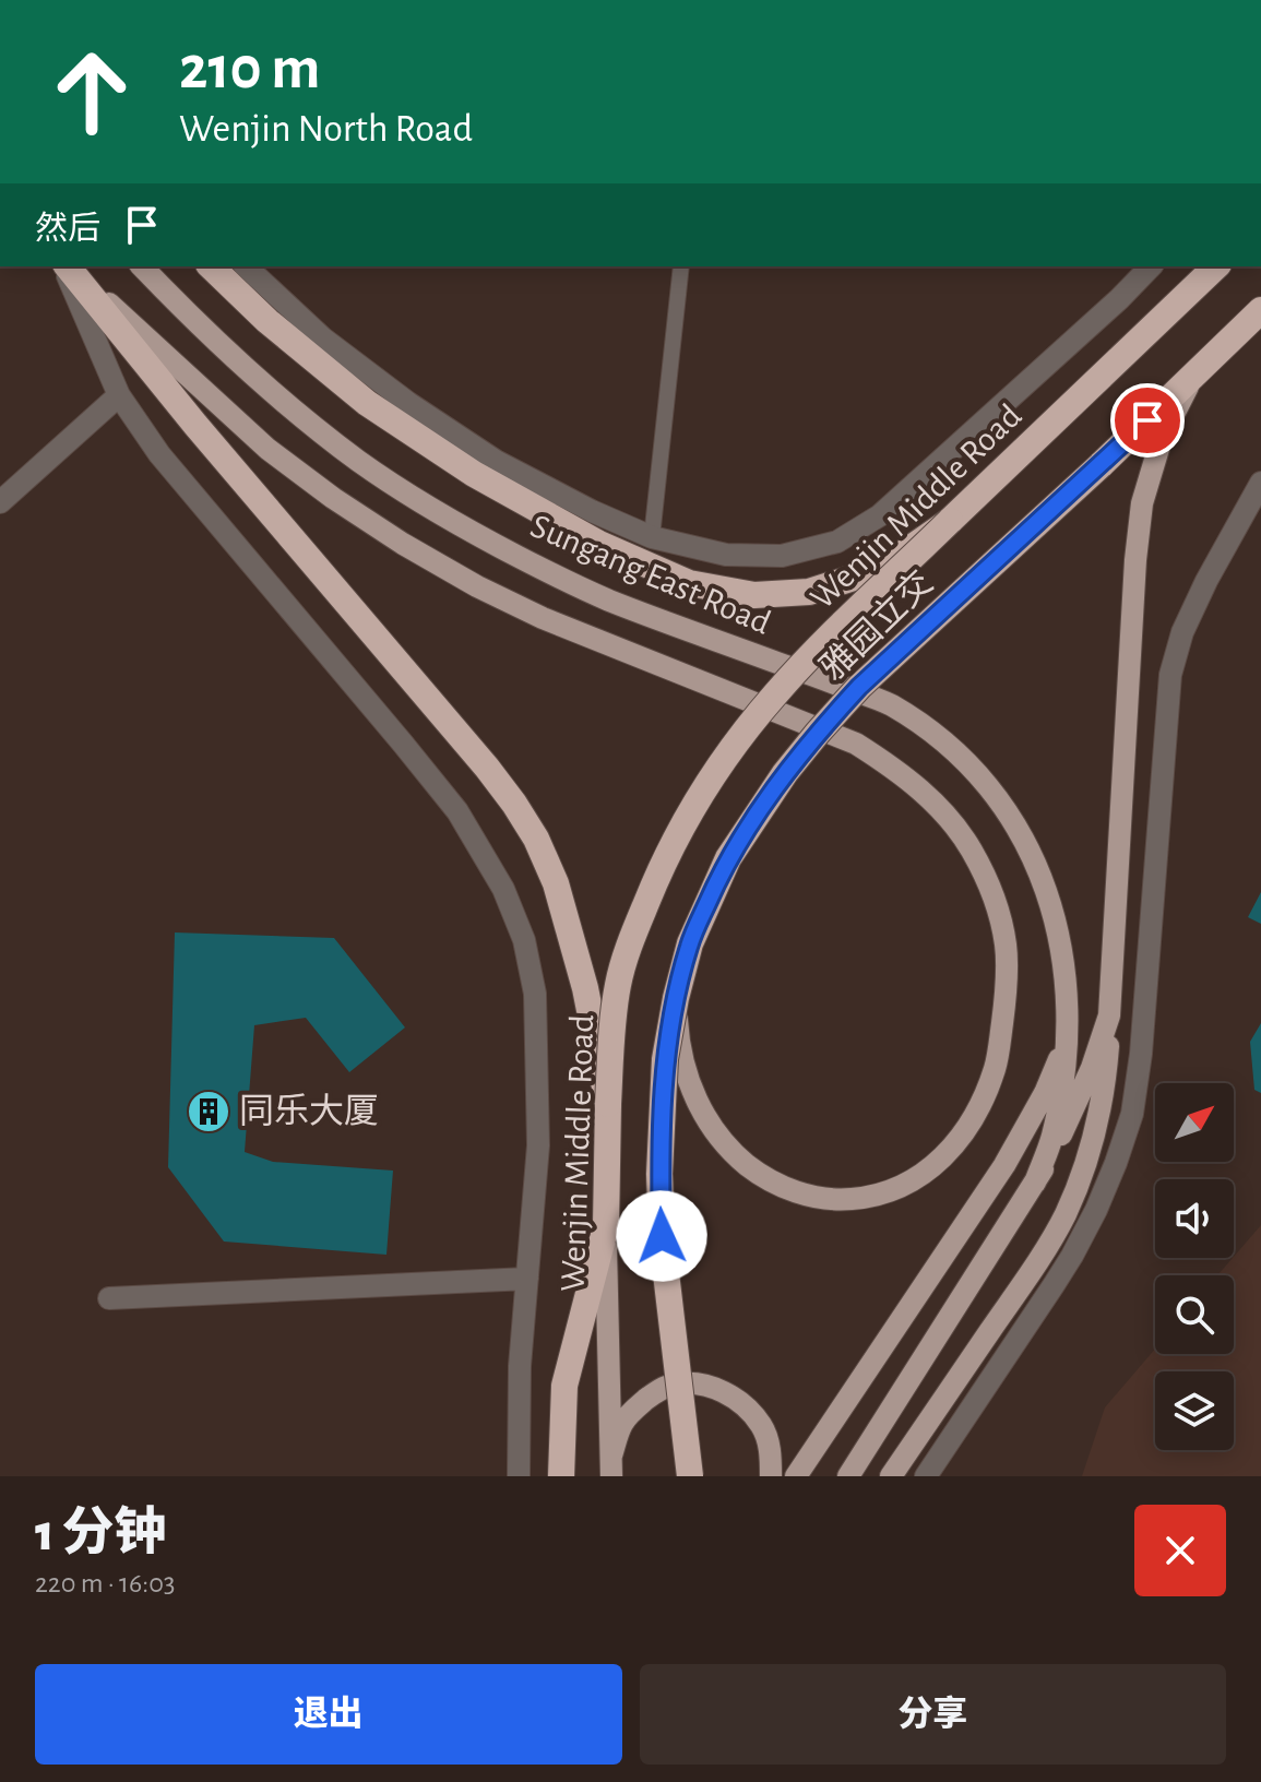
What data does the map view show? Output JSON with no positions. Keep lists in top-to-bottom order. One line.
{"streets":{"highway":["Wenjin Middle Road","雅园立交"],"main road":["Sungang East Road"]},"places":{"building":["同乐大厦"]},"north":"top right","page":{"turn":["210 m","Wenjin North Road"],"then":"然后","heading":["1 分钟","220 m · 16:03"],"buttons":["退出","分享"]}}
